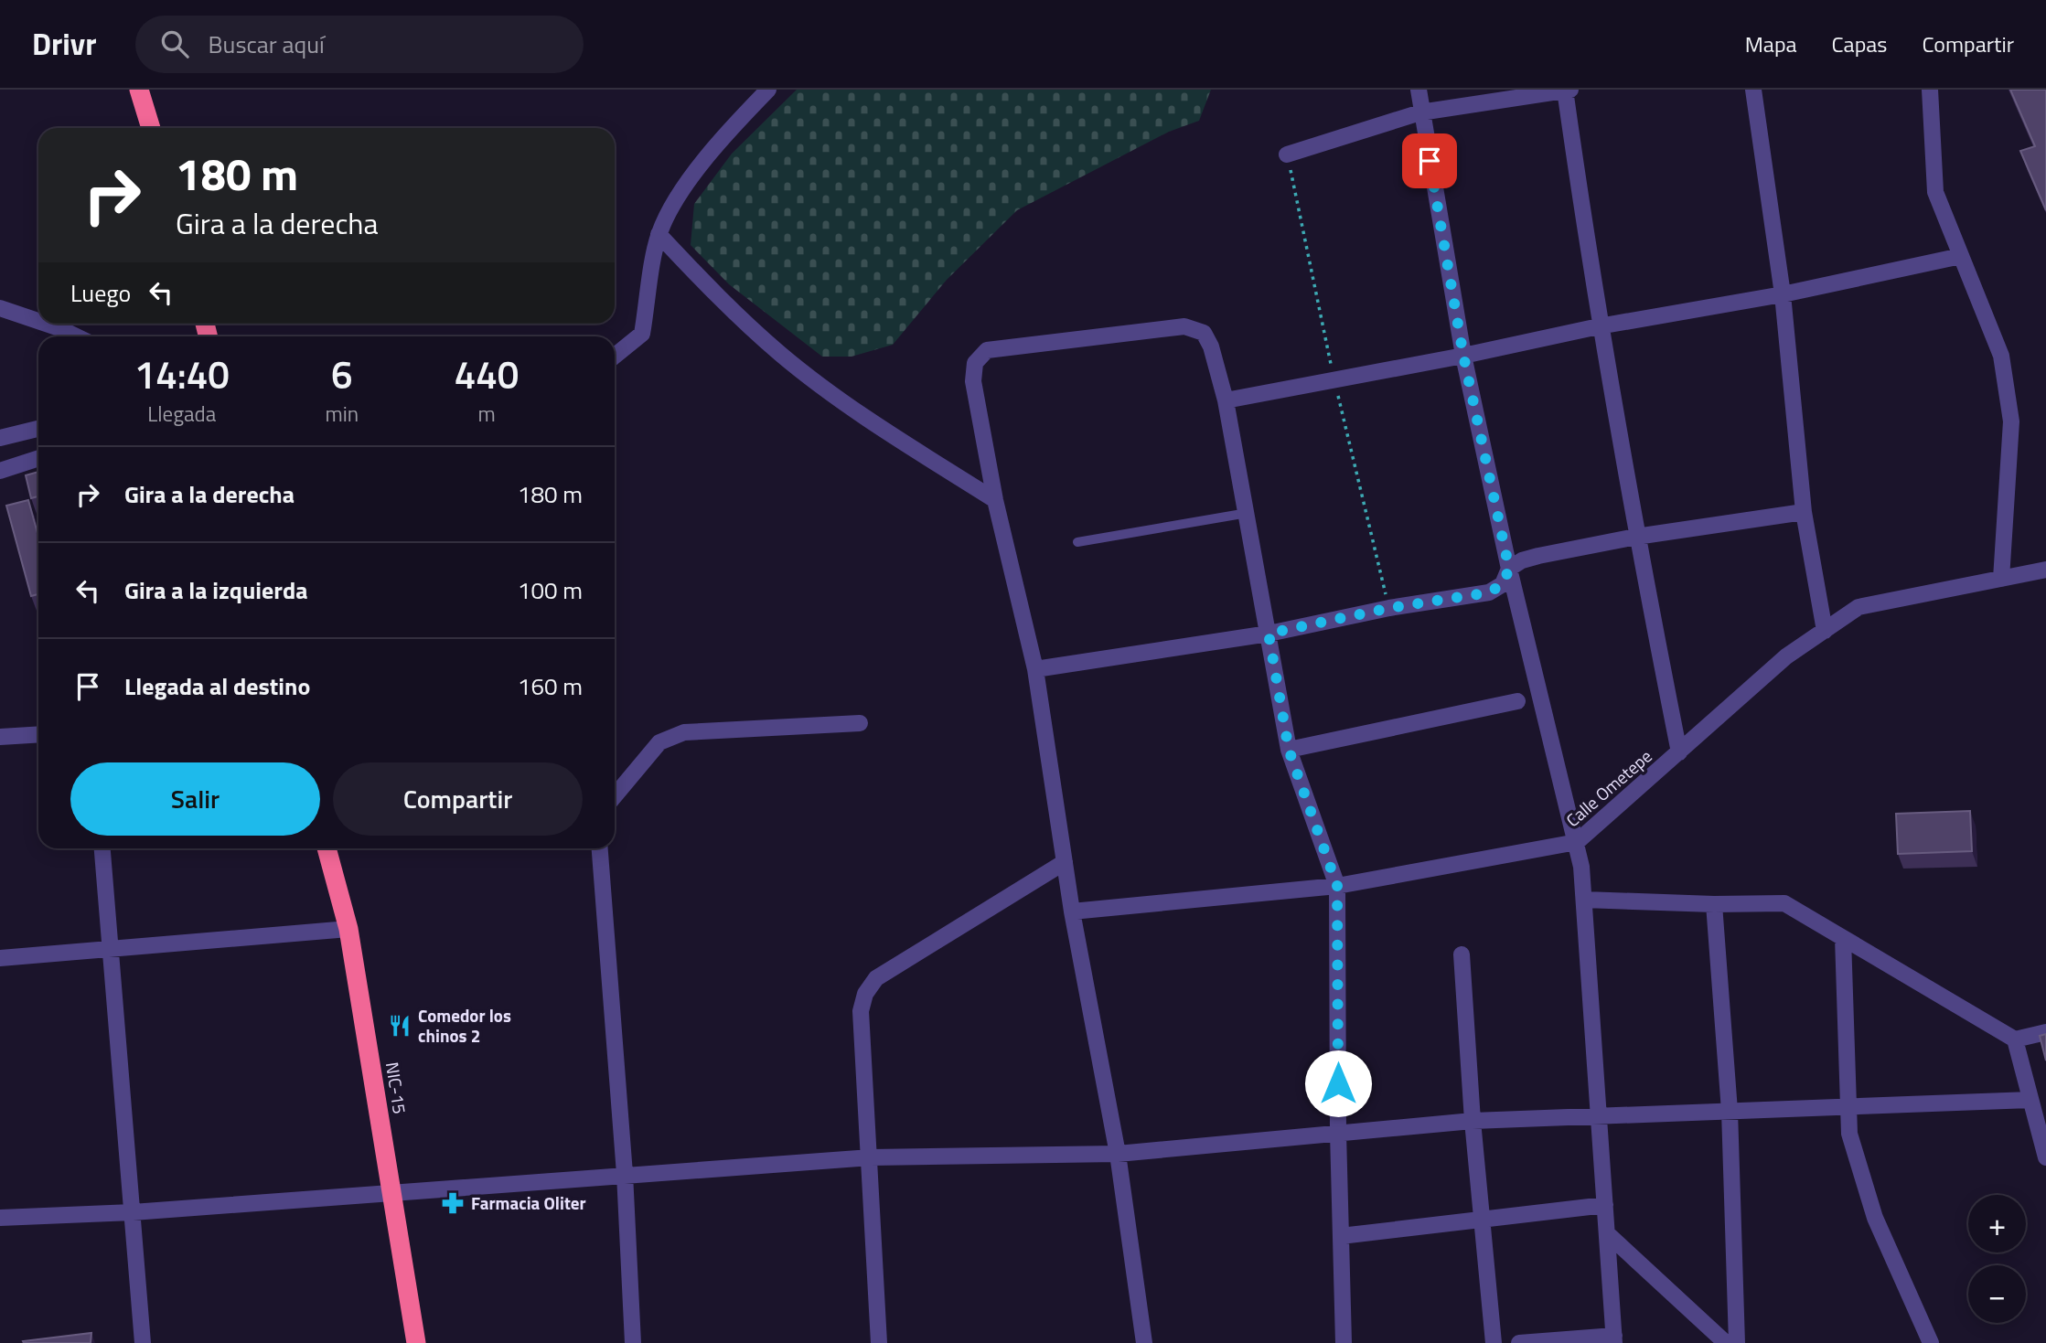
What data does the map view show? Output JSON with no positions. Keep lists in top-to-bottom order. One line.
{"streets":{"highway":["NIC-15"],"street":["Calle Ometepe"]},"places":{"restaurant":["Comedor los chinos 2"],"pharmacy":["Farmacia Oliter"]},"page":{"header":"Drivr","search":"Buscar aquí","nav":["Mapa","Capas","Compartir"],"turn":["180 m","Gira a la derecha"],"then":"Luego","eta":["14:40","Llegada","6","min","440","m"],"list":[{"name":"Gira a la derecha","value":"180 m"},{"name":"Gira a la izquierda","value":"100 m"},{"name":"Llegada al destino","value":"160 m"}],"buttons":["Salir","Compartir"],"map_buttons":["+","−"]}}
